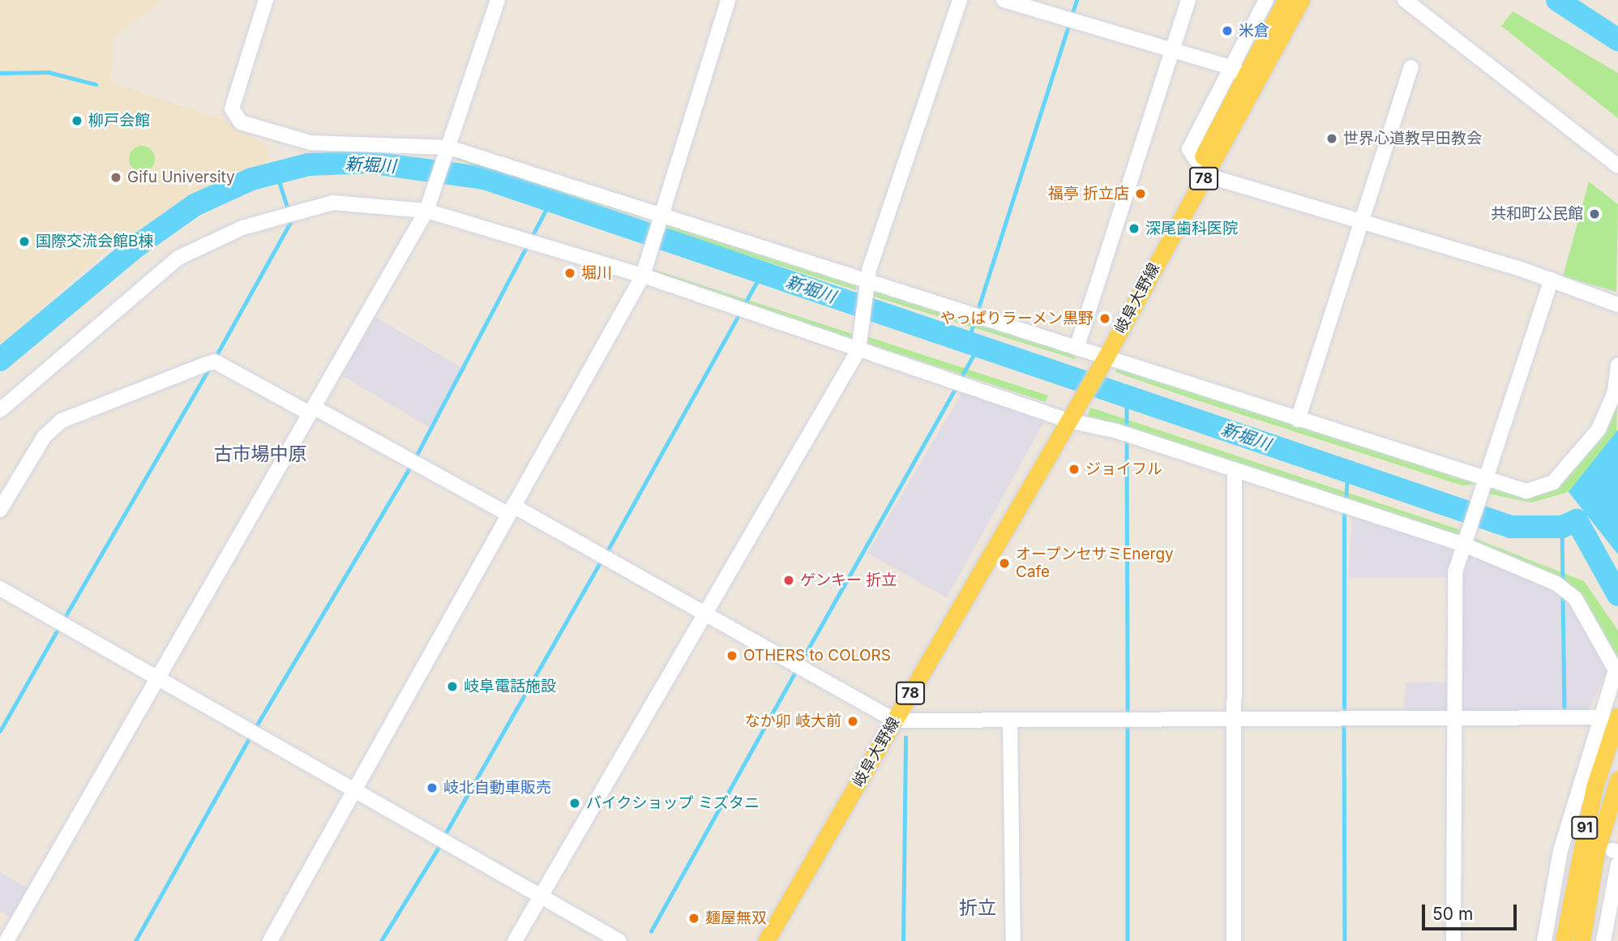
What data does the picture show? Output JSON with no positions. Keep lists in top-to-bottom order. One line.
{"streets":{"main road":["78","岐阜大野線","91"]},"districts":["古市場中原","折立"],"water":["新堀川"],"places":["米倉","柳戸会館","世界心道教早田教会","Gifu University","福亭 折立店","共和町公民館","深尾歯科医院","国際交流会館B棟","堀川","やっぱりラーメン黒野","ジョイフル","オープンセサミEnergy Cafe","ゲンキー 折立","OTHERS to COLORS","岐阜電話施設","なか卯 岐大前","岐北自動車販売","バイクショップ ミズタニ","麺屋無双"],"scale_bar":"50 m"}
